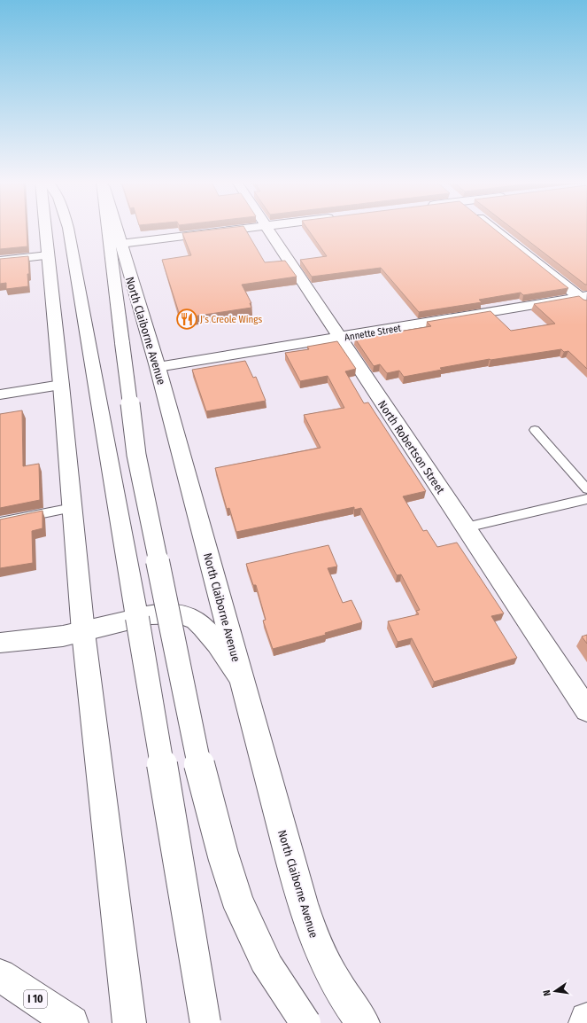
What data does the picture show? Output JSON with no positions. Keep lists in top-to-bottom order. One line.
{"streets":{"main road":["North Claiborne Avenue","Annette Street","North Robertson Street","I 10"]},"crossings":[["North Claiborne Avenue","Annette Street"],["Annette Street","North Robertson Street"]],"places":{"restaurant":["J’s Creole Wings"]},"north":"left"}
